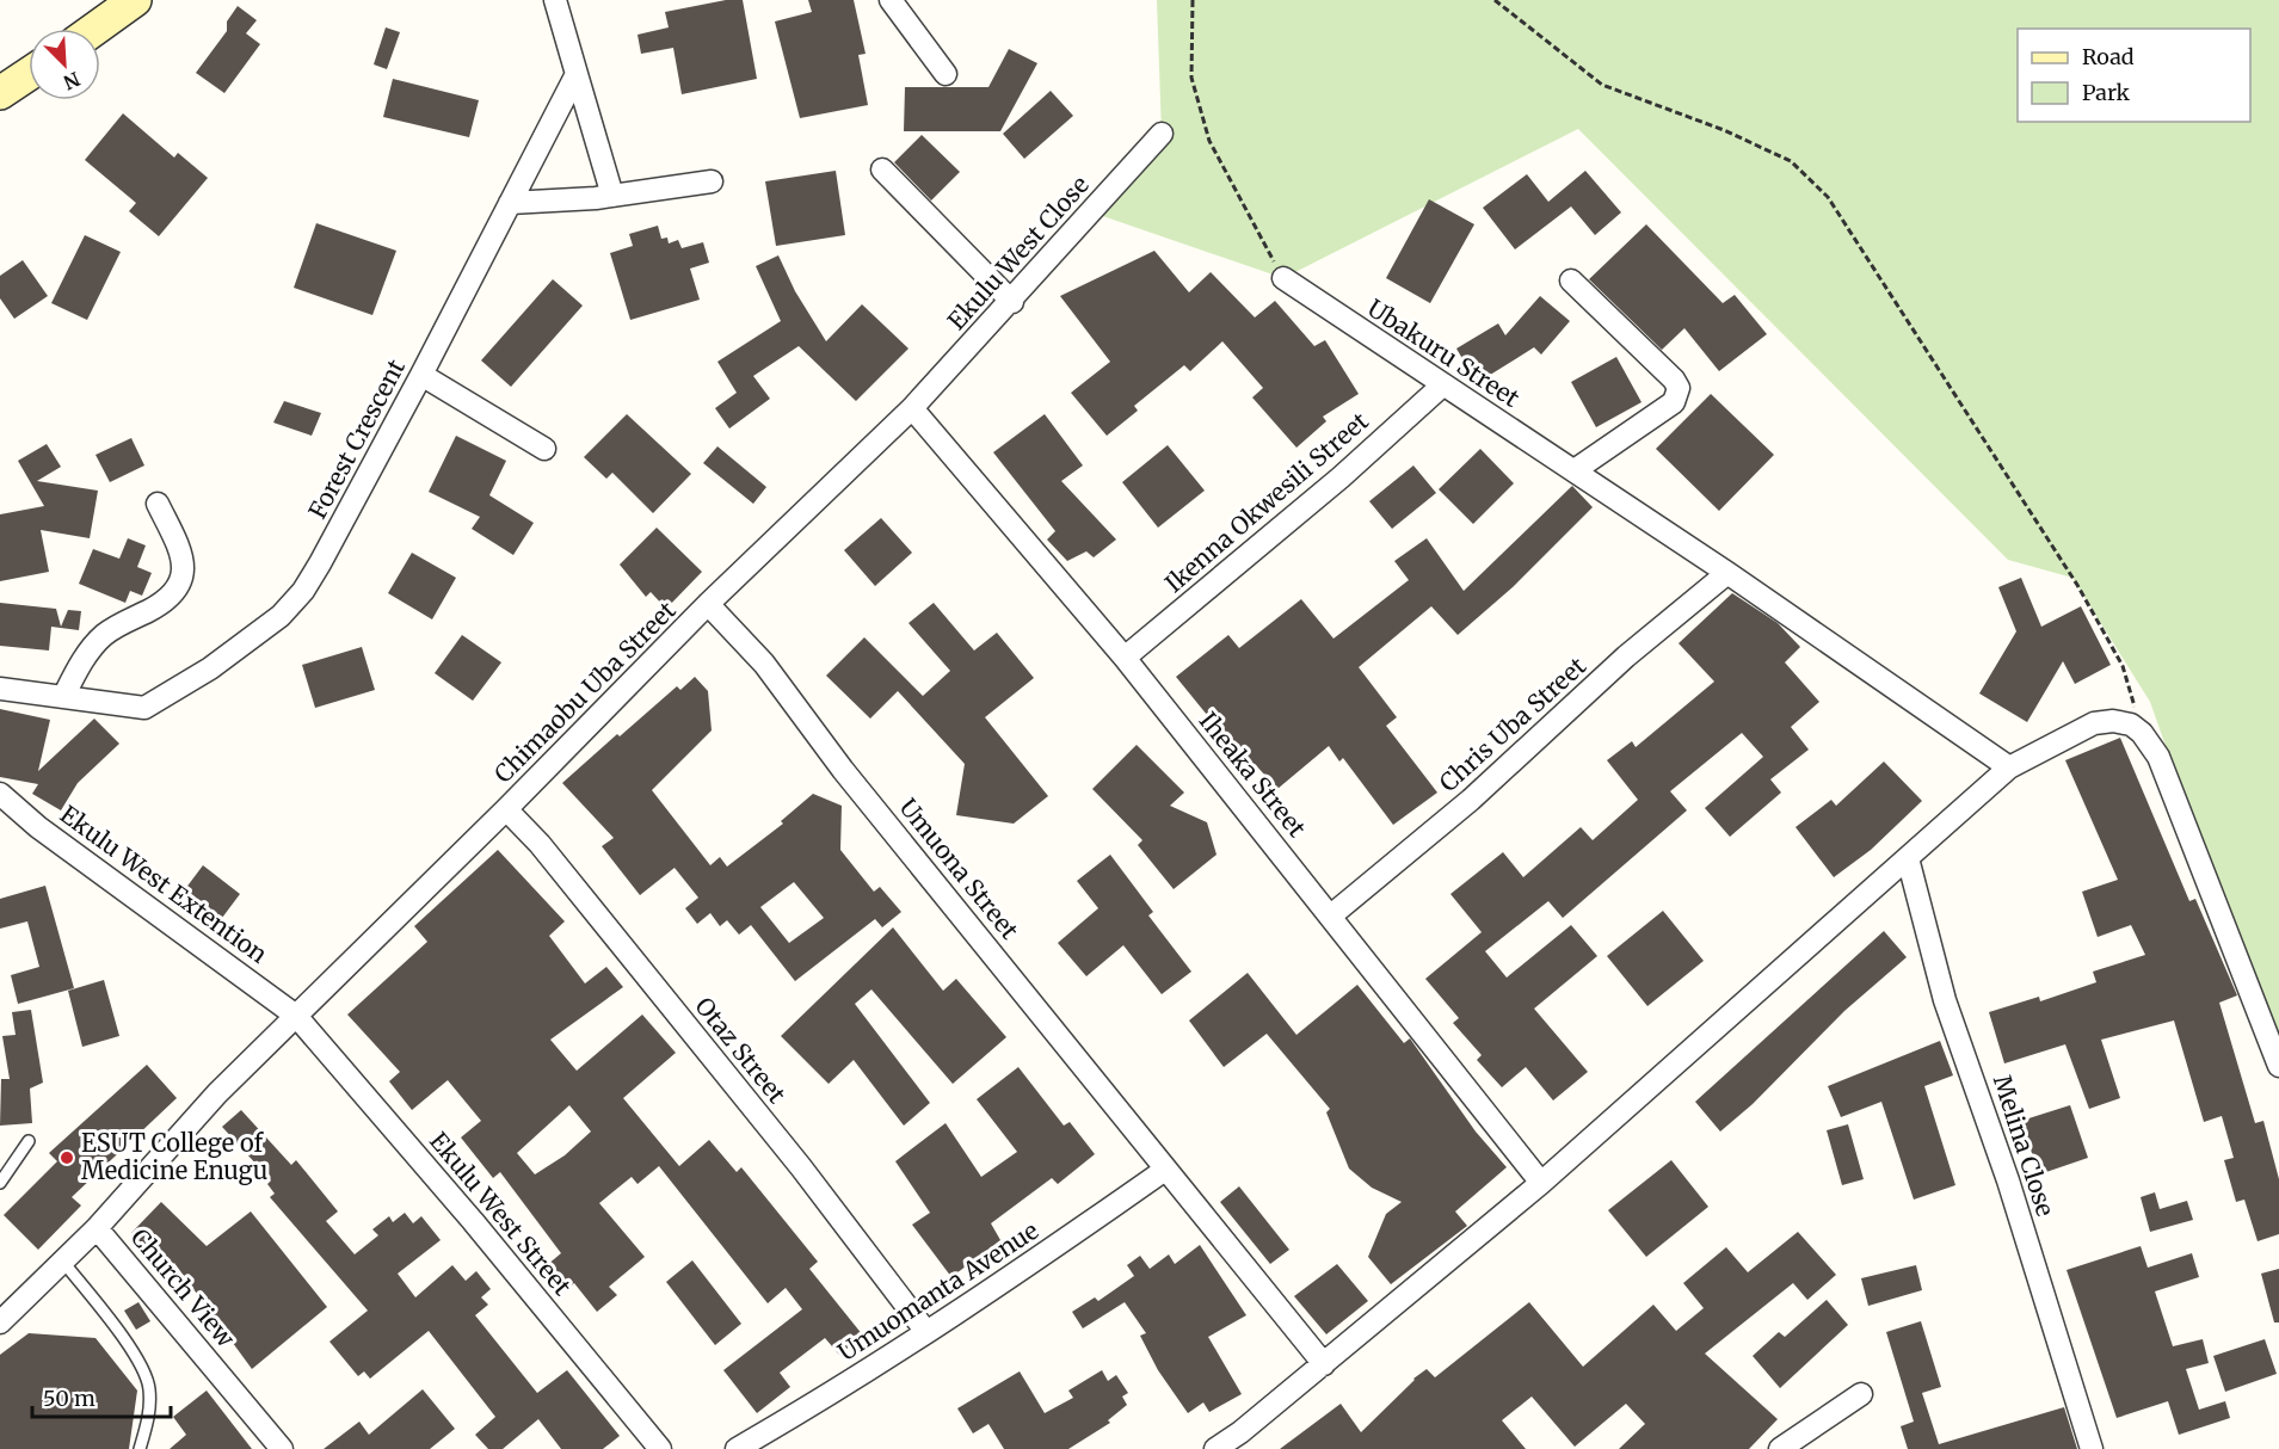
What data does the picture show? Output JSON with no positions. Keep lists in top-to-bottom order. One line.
{"streets":{"street":["Ekulu West Close","Ubakuru Street","Forest Crescent","Ikenna Okwesili Street","Chimaobu Uba Street","Chris Uba Street","Iheaka Street","Umuona Street","Ekulu West Extention","Otaz Street","Melina Close","Ekulu West Street","Church View","Umuomanta Avenue"]},"crossings":[["Ekulu West Close","Chimaobu Uba Street"],["Ekulu West Close","Iheaka Street"],["Ubakuru Street","Ikenna Okwesili Street"],["Ubakuru Street","Chris Uba Street"],["Ikenna Okwesili Street","Iheaka Street"],["Chimaobu Uba Street","Iheaka Street"],["Chimaobu Uba Street","Umuona Street"],["Chimaobu Uba Street","Ekulu West Extention"],["Chimaobu Uba Street","Otaz Street"],["Chimaobu Uba Street","Ekulu West Street"],["Chimaobu Uba Street","Church View"],["Chris Uba Street","Iheaka Street"],["Umuona Street","Umuomanta Avenue"],["Ekulu West Extention","Ekulu West Street"],["Otaz Street","Umuomanta Avenue"]],"places":["ESUT College of Medicine Enugu"],"legend":["Road","Park"],"scale_bar":"50 m","north":"bottom right"}
